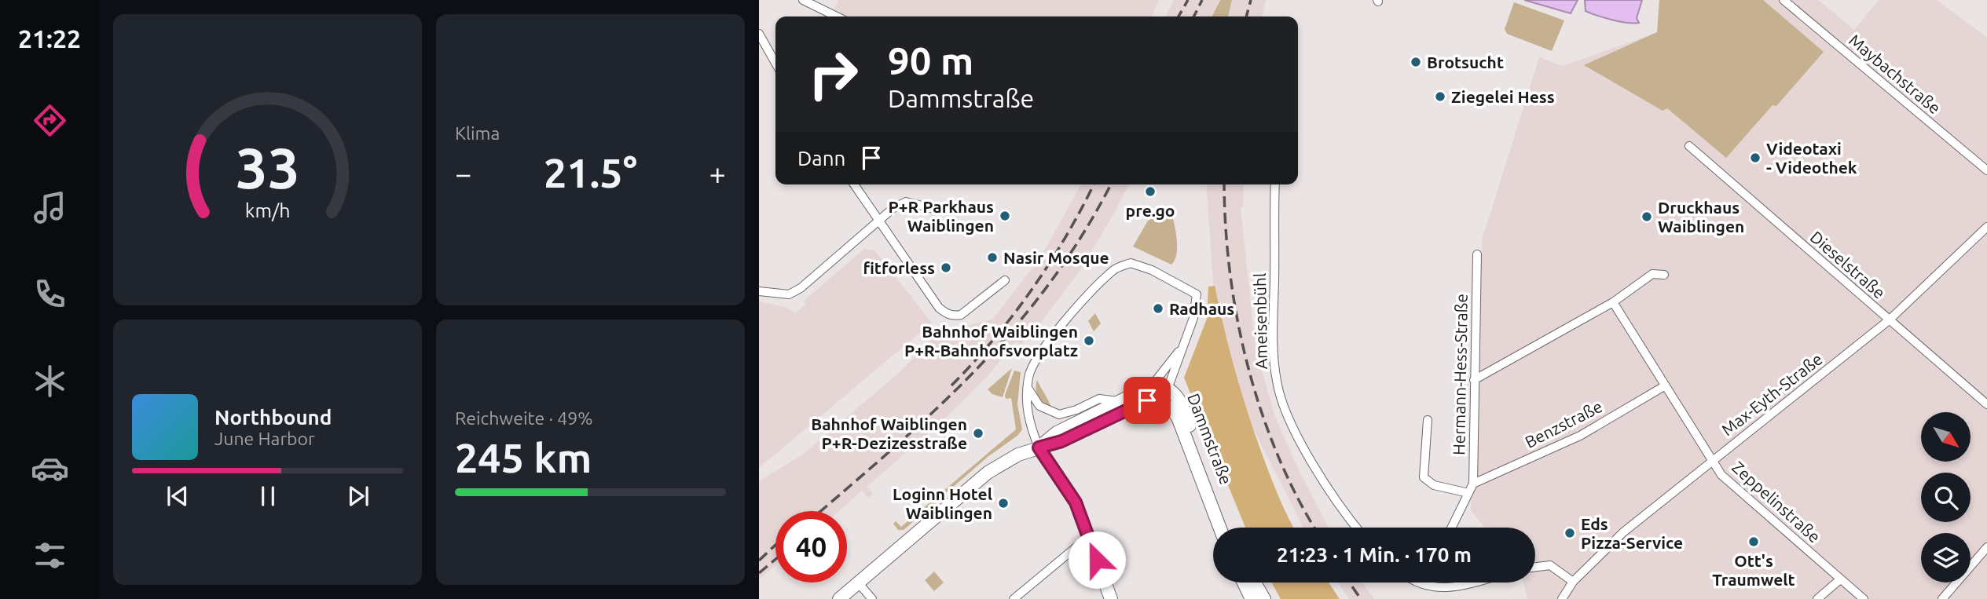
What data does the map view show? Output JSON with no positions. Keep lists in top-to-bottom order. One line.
{"streets":{"street":["Maybachstraße","Dieselstraße","Ameisenbühl","Hermann-Hess-Straße","Max-Eyth-Straße","Benzstraße","Dammstraße","Zeppelinstraße"]},"crossings":[["Dieselstraße","Max-Eyth-Straße"],["Hermann-Hess-Straße","Benzstraße"],["Max-Eyth-Straße","Zeppelinstraße"],["Benzstraße","Zeppelinstraße"]],"places":["Brotsucht","Ziegelei Hess","Videotaxi - Videothek","pre.go","P+R Parkhaus Waiblingen","Druckhaus Waiblingen","Nasir Mosque","fitforless","Radhaus","Bahnhof Waiblingen P+R-Bahnhofsvorplatz","Bahnhof Waiblingen P+R-Dezizesstraße","Loginn Hotel Waiblingen","Eds Pizza-Service","Ott's Traumwelt"],"north":"bottom right","page":{"tabs":"21:22","tile":["Klima",["Reichweite · 49%","245 km"]],"turn":["90 m","Dammstraße"],"then":"Dann","heat":["−","21.5°","+"],"song":["Northbound","June Harbor"],"limit":"40","trip":"21:23 · 1 Min. · 170 m","gauge":["33","km/h"]}}
